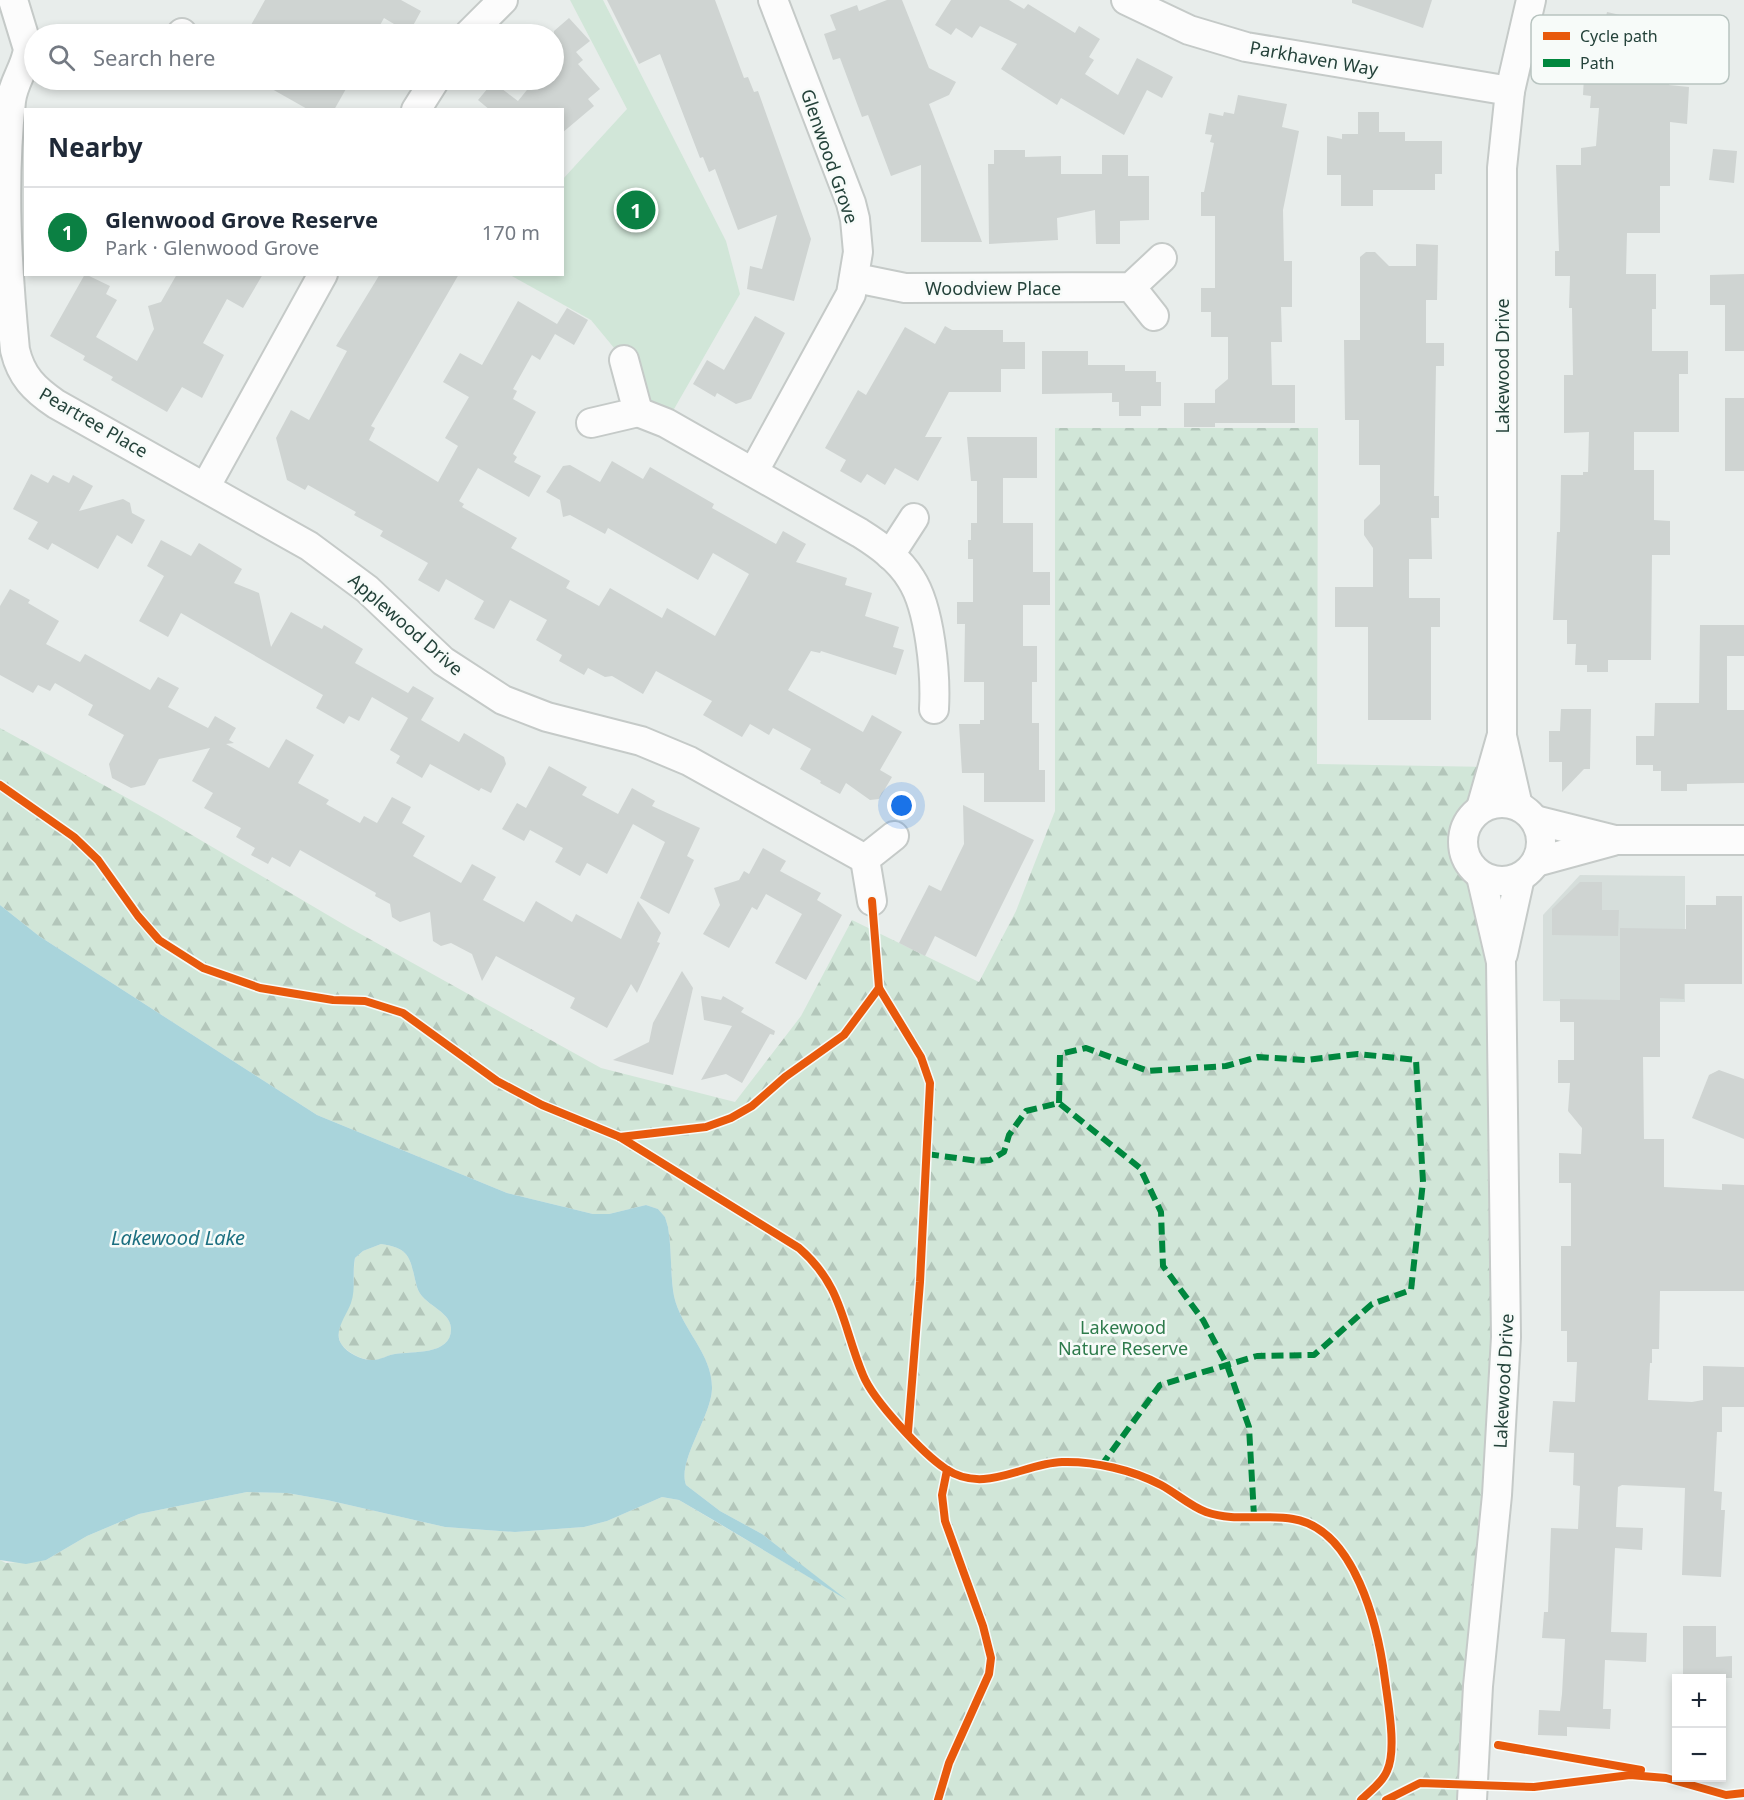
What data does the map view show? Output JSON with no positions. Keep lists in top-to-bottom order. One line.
{"streets":{"street":["Parkhaven Way","Glenwood Grove","Woodview Place","Lakewood Drive","Peartree Place","Applewood Drive"]},"crossings":[["Parkhaven Way","Lakewood Drive"],["Glenwood Grove","Woodview Place"],["Peartree Place","Applewood Drive"]],"water":["Lakewood Lake"],"parks":["Lakewood Nature Reserve"],"legend":["Cycle path","Path"],"page":{"search":"Search here","heading":"Nearby","list":[{"mark":"1","name":"Glenwood Grove Reserve","note":"Park · Glenwood Grove","value":"170 m"}],"pins":"1","map_buttons":["+","−"]}}
